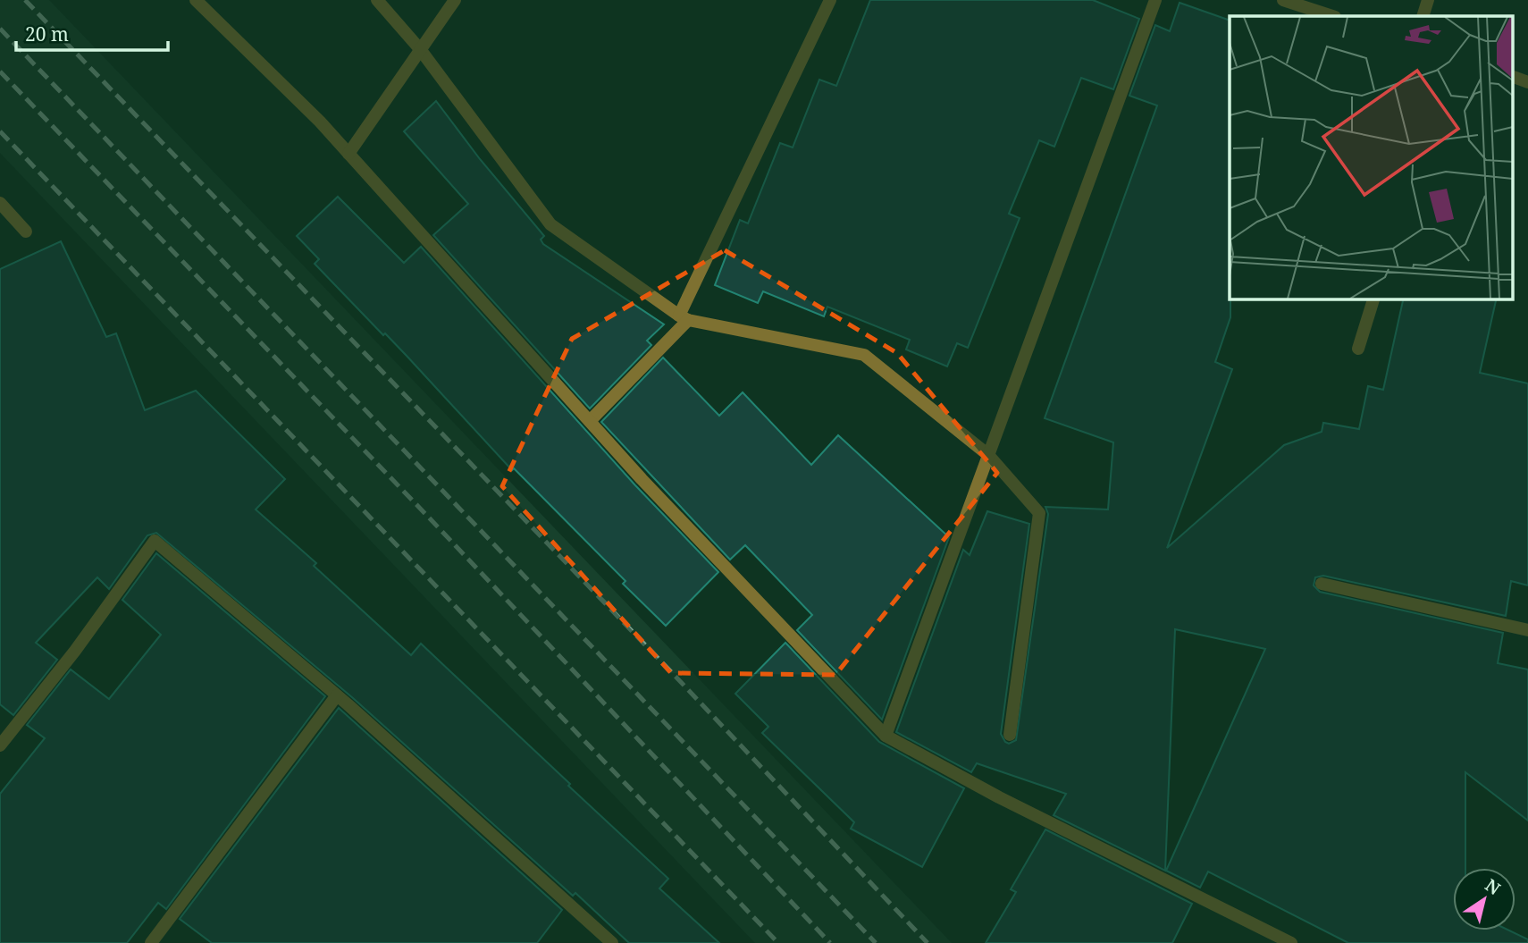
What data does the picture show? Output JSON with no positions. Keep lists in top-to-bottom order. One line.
{"scale_bar":"20 m","north":"top right"}
